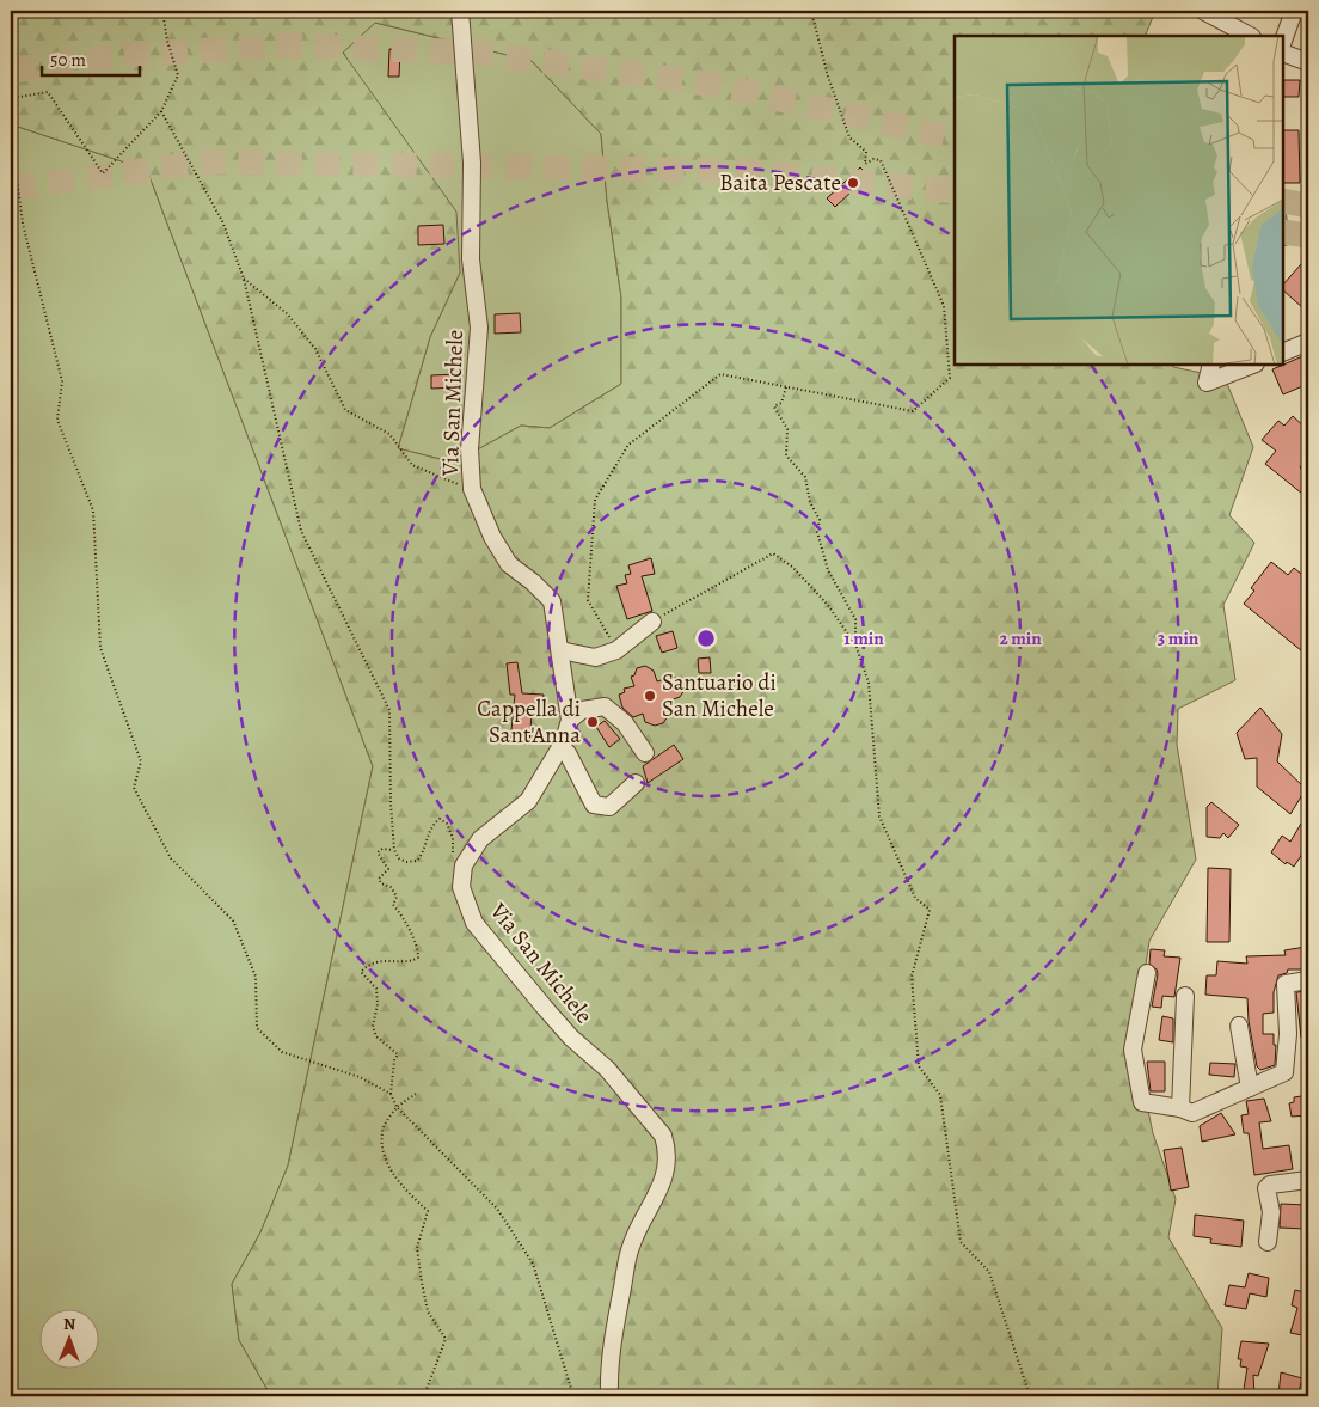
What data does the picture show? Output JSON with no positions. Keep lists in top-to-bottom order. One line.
{"streets":{"street":["Via San Michele"]},"places":["Baita Pescate","Santuario di San Michele","Cappella di Sant'Anna"],"scale_bar":"50 m","north":"top","rings":["1 min","2 min","3 min"]}
